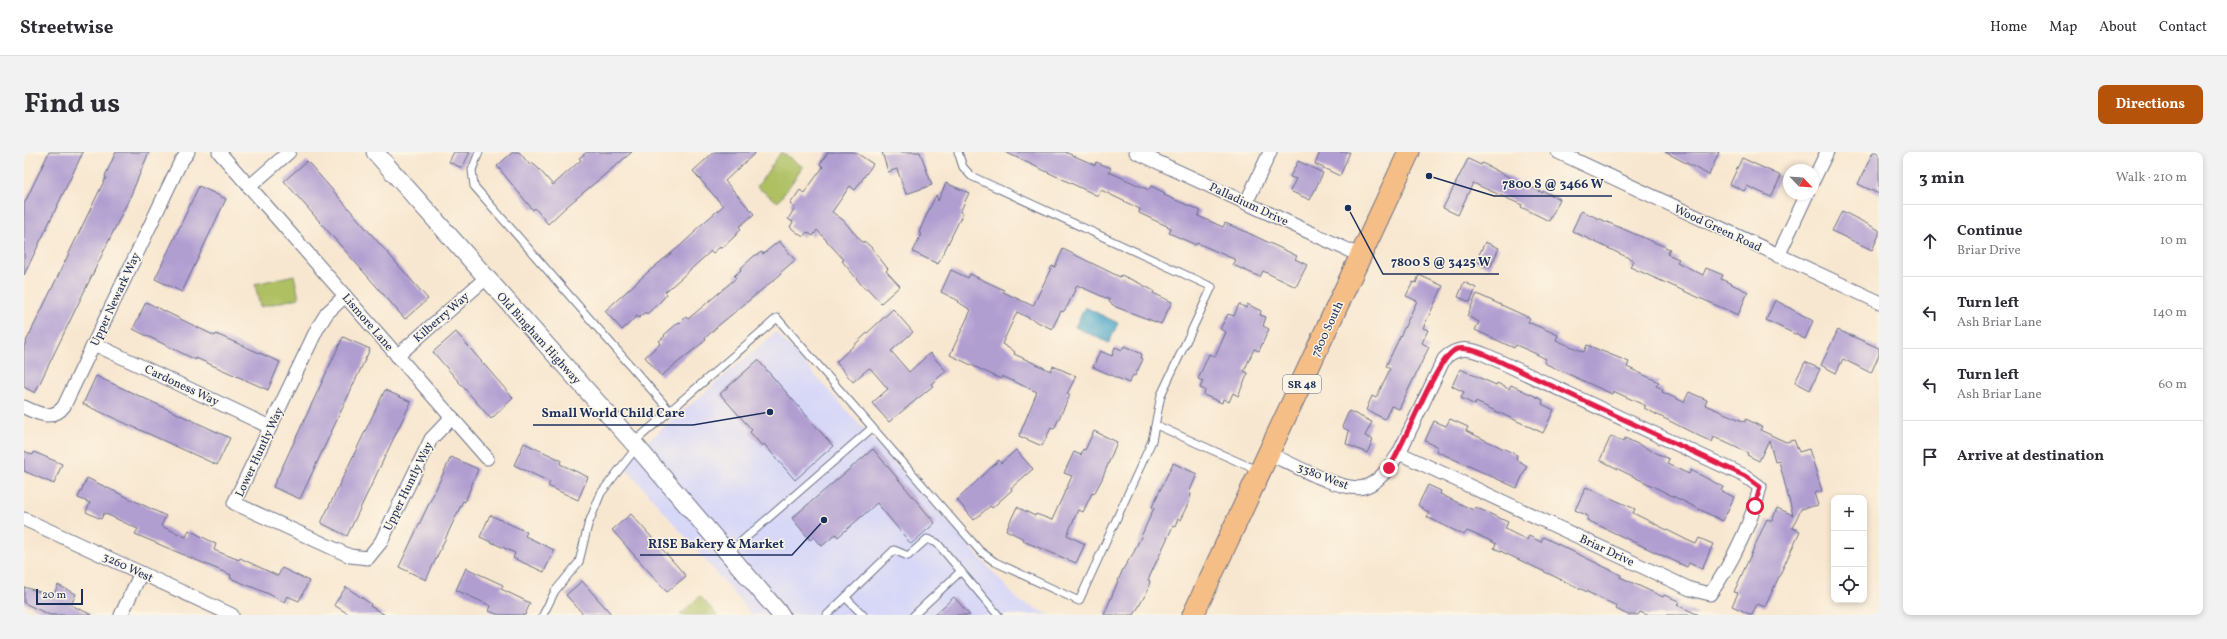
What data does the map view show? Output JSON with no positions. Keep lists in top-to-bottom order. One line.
{"streets":{"main road":["7800 South","SR 48"],"street":["Palladium Drive","Wood Green Road","Upper Newark Way","Kilberry Way","Lismore Lane","Old Bingham Highway","Cardoness Way","Lower Huntly Way","3380 West","Upper Huntly Way","Briar Drive","3260 West"]},"crossings":[["Palladium Drive","7800 South"],["Upper Newark Way","Cardoness Way"],["Kilberry Way","Lismore Lane"],["Kilberry Way","Old Bingham Highway"],["Lismore Lane","Lower Huntly Way"],["Lismore Lane","Upper Huntly Way"],["7800 South","3380 West"],["Cardoness Way","Lower Huntly Way"],["Lower Huntly Way","Upper Huntly Way"],["3380 West","Briar Drive"]],"places":["7800 S @ 3466 W","7800 S @ 3425 W","Small World Child Care","RISE Bakery & Market"],"scale_bar":"20 m","north":"bottom right","page":{"header":"Streetwise","nav":["Home","Map","About","Contact"],"title":"Find us","buttons":"Directions","heading":["3 min","Walk · 210 m"],"list":[["Continue","Briar Drive","10 m"],["Turn left","Ash Briar Lane","140 m"],["Turn left","Ash Briar Lane","60 m"],"Arrive at destination"],"map_buttons":["+","−"],"scale":"20 m"}}
